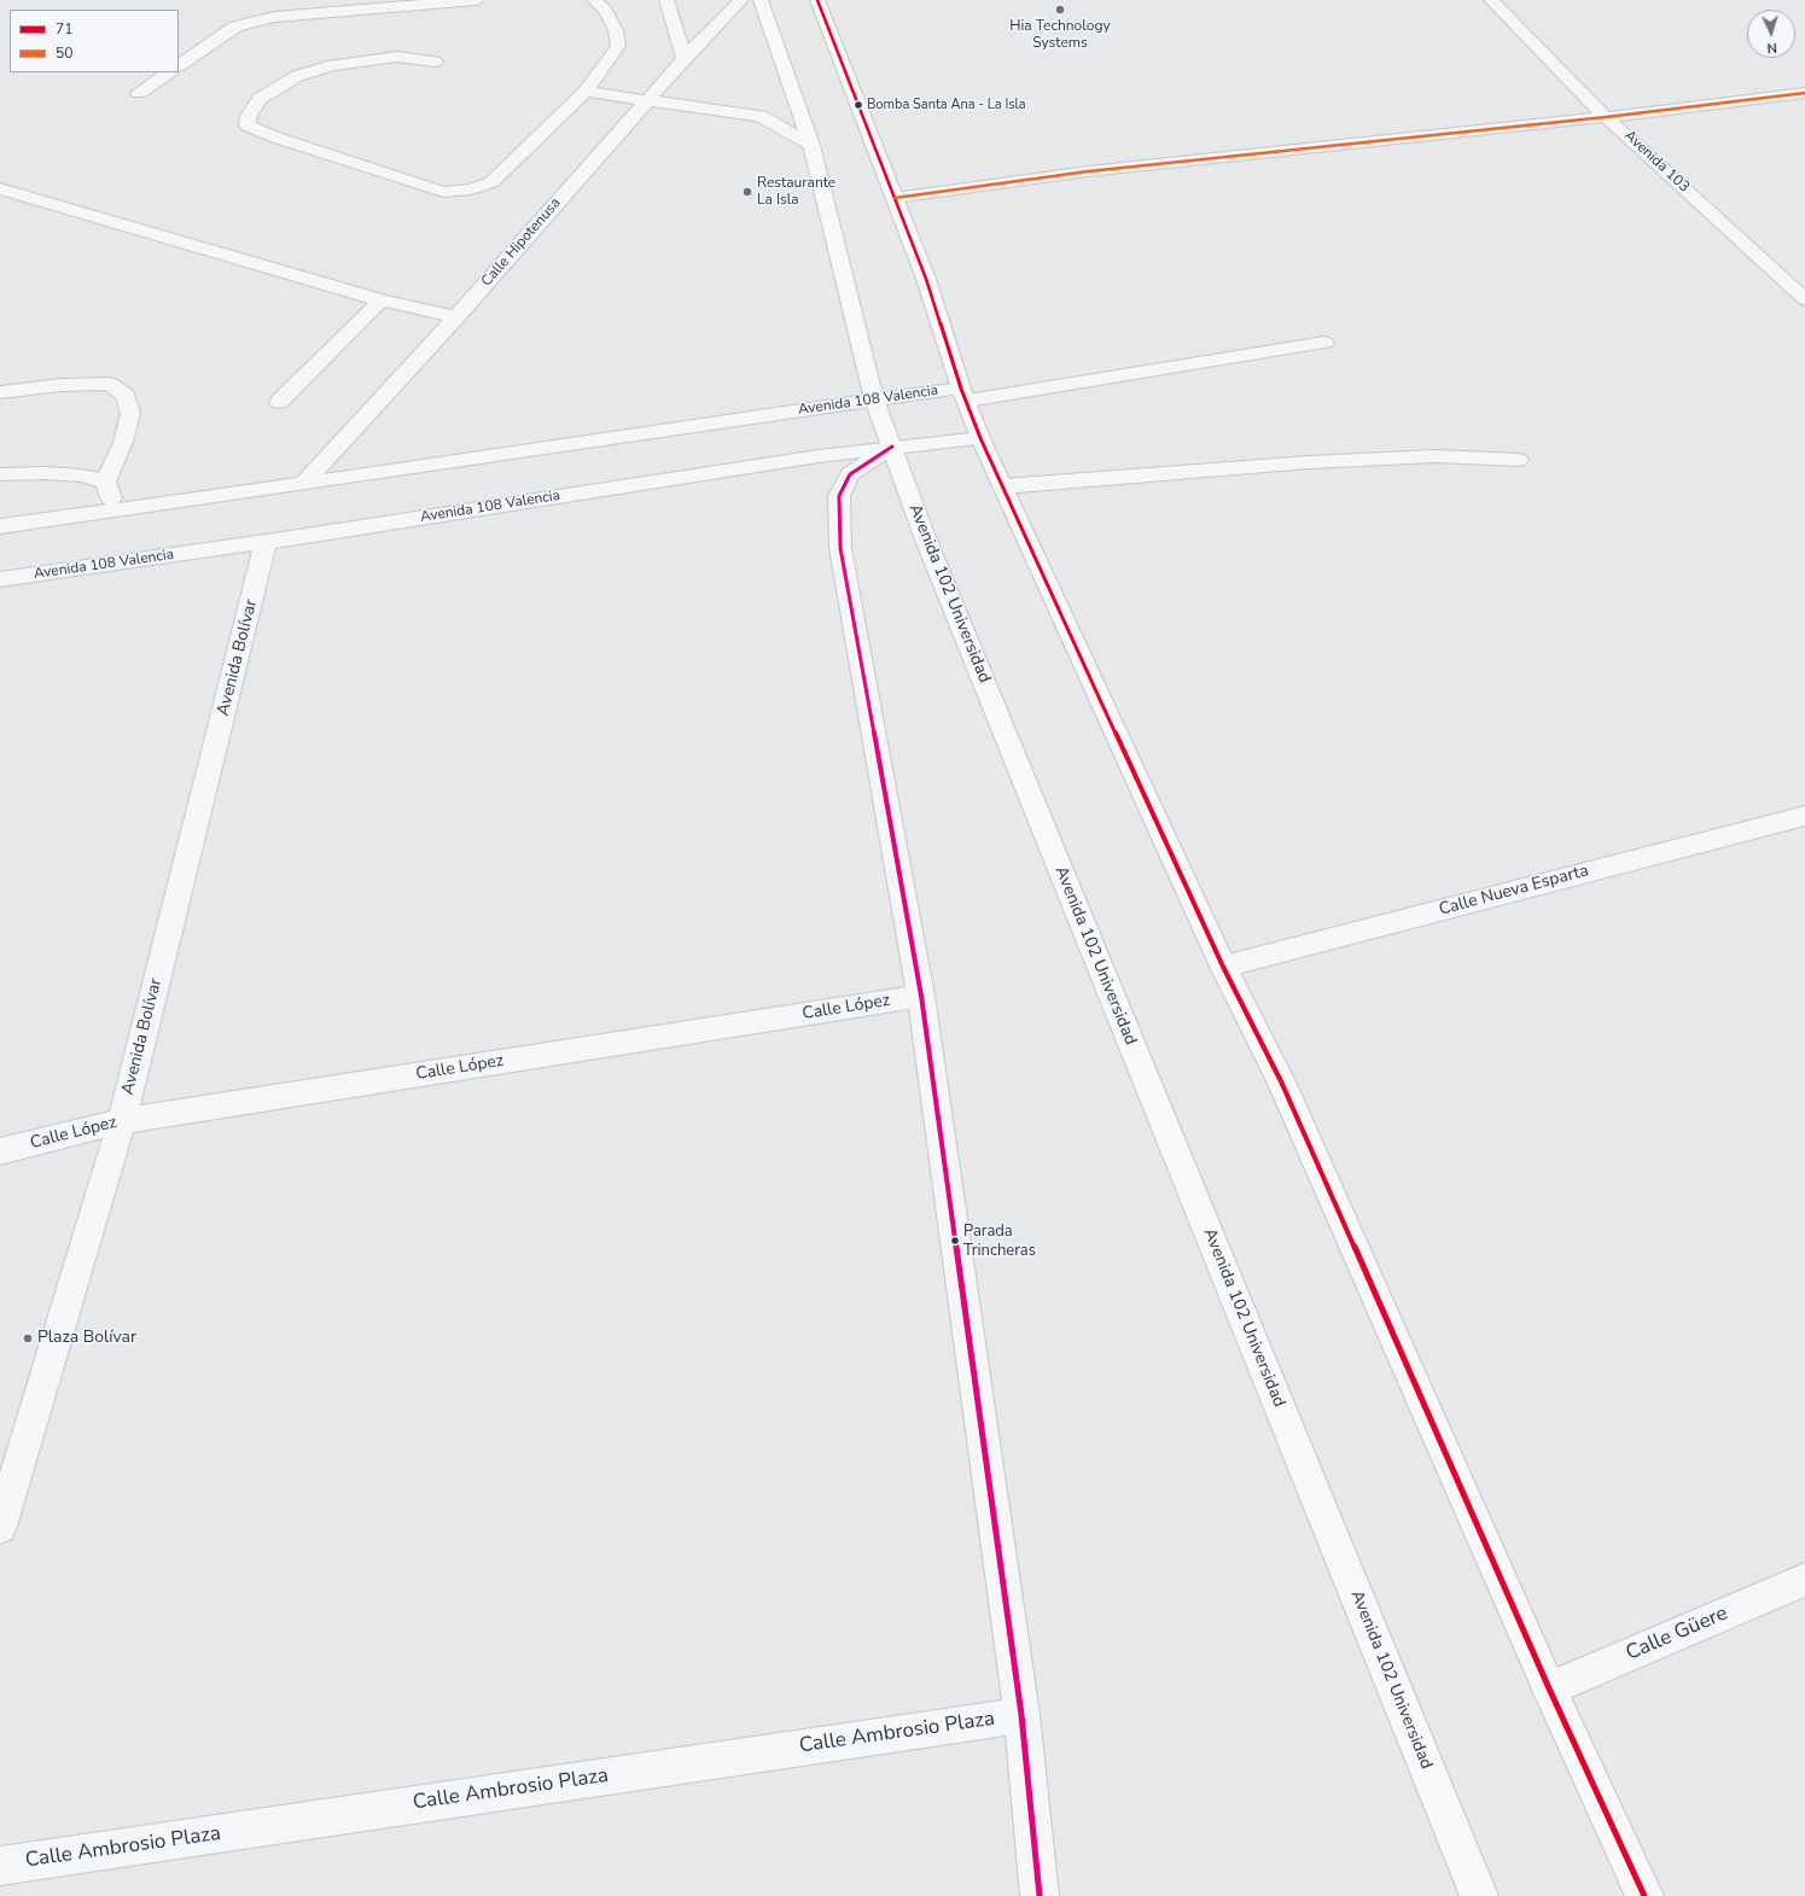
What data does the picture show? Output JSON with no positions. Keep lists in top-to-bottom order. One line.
{"streets":{"main road":["Avenida 102 Universidad"],"street":["Avenida 103","Calle Hipotenusa","Avenida 108 Valencia","Avenida Bolívar","Calle Nueva Esparta","Calle López","Calle Güere","Calle Ambrosio Plaza"]},"crossings":[["Calle Hipotenusa","Avenida 108 Valencia"],["Avenida 108 Valencia","Avenida 102 Universidad"],["Avenida 108 Valencia","Avenida Bolívar"],["Avenida Bolívar","Calle López"]],"places":["Hia Technology Systems","Bomba Santa Ana - La Isla","Restaurante La Isla","Parada Trincheras","Plaza Bolívar"],"lines":["transit line 71","transit line 50"],"legend":["71","50"],"north":"bottom"}
